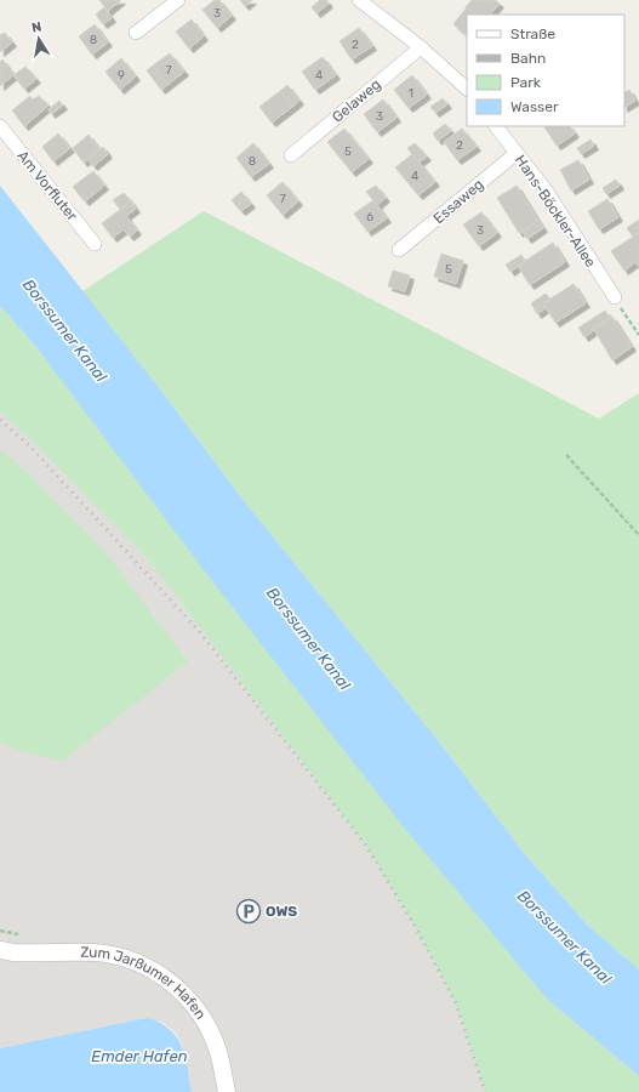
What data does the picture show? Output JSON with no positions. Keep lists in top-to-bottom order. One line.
{"streets":{"street":["Gelaweg","Am Vorfluter","Essaweg","Hans-Böckler-Allee","Zum Jarßumer Hafen"]},"crossings":[["Essaweg","Hans-Böckler-Allee"]],"water":["Borssumer Kanal","Emder Hafen"],"places":{"parking":["OWS"]},"house_numbers":["3","8","2","7","9","4","1","3","2","5","8","4","7","6","3","5"],"legend":["Straße","Bahn","Park","Wasser"],"north":"top"}
